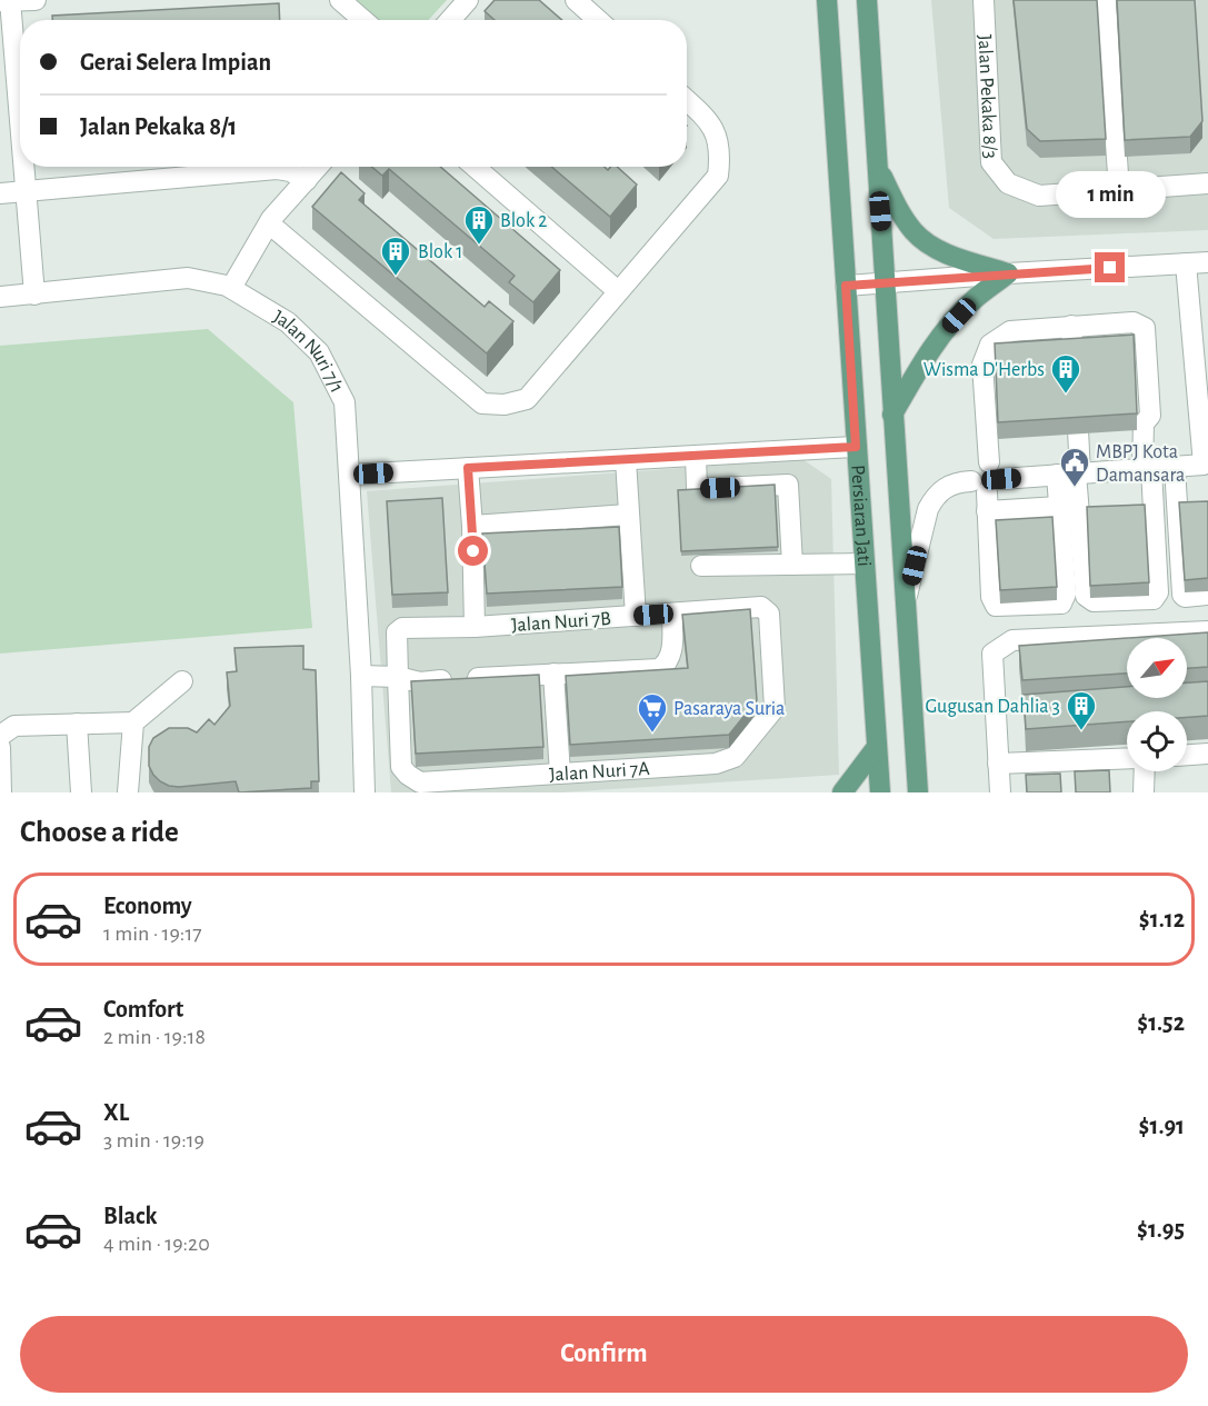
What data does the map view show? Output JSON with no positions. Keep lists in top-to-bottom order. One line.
{"streets":{"main road":["Persiaran Jati"],"street":["Jalan Pekaka 8/3","Jalan Nuri 7/1","Jalan Nuri 7B","Jalan Nuri 7A"]},"crossings":[["Jalan Nuri 7B","Jalan Nuri 7A"]],"places":{"building":["Blok 2","Blok 1","Wisma D'Herbs","Gugusan Dahlia 3"],"public building":["MBPJ Kota Damansara"],"supermarket":["Pasaraya Suria"]},"north":"top right","page":{"banner":["Gerai Selera Impian","Jalan Pekaka 8/1"],"bubble":"1 min","heading":"Choose a ride","list":[{"name":"Economy","note":"1 min · 19:17","value":"$1.12"},{"name":"Comfort","note":"2 min · 19:18","value":"$1.52"},{"name":"XL","note":"3 min · 19:19","value":"$1.91"},{"name":"Black","note":"4 min · 19:20","value":"$1.95"}],"buttons":"Confirm"}}
